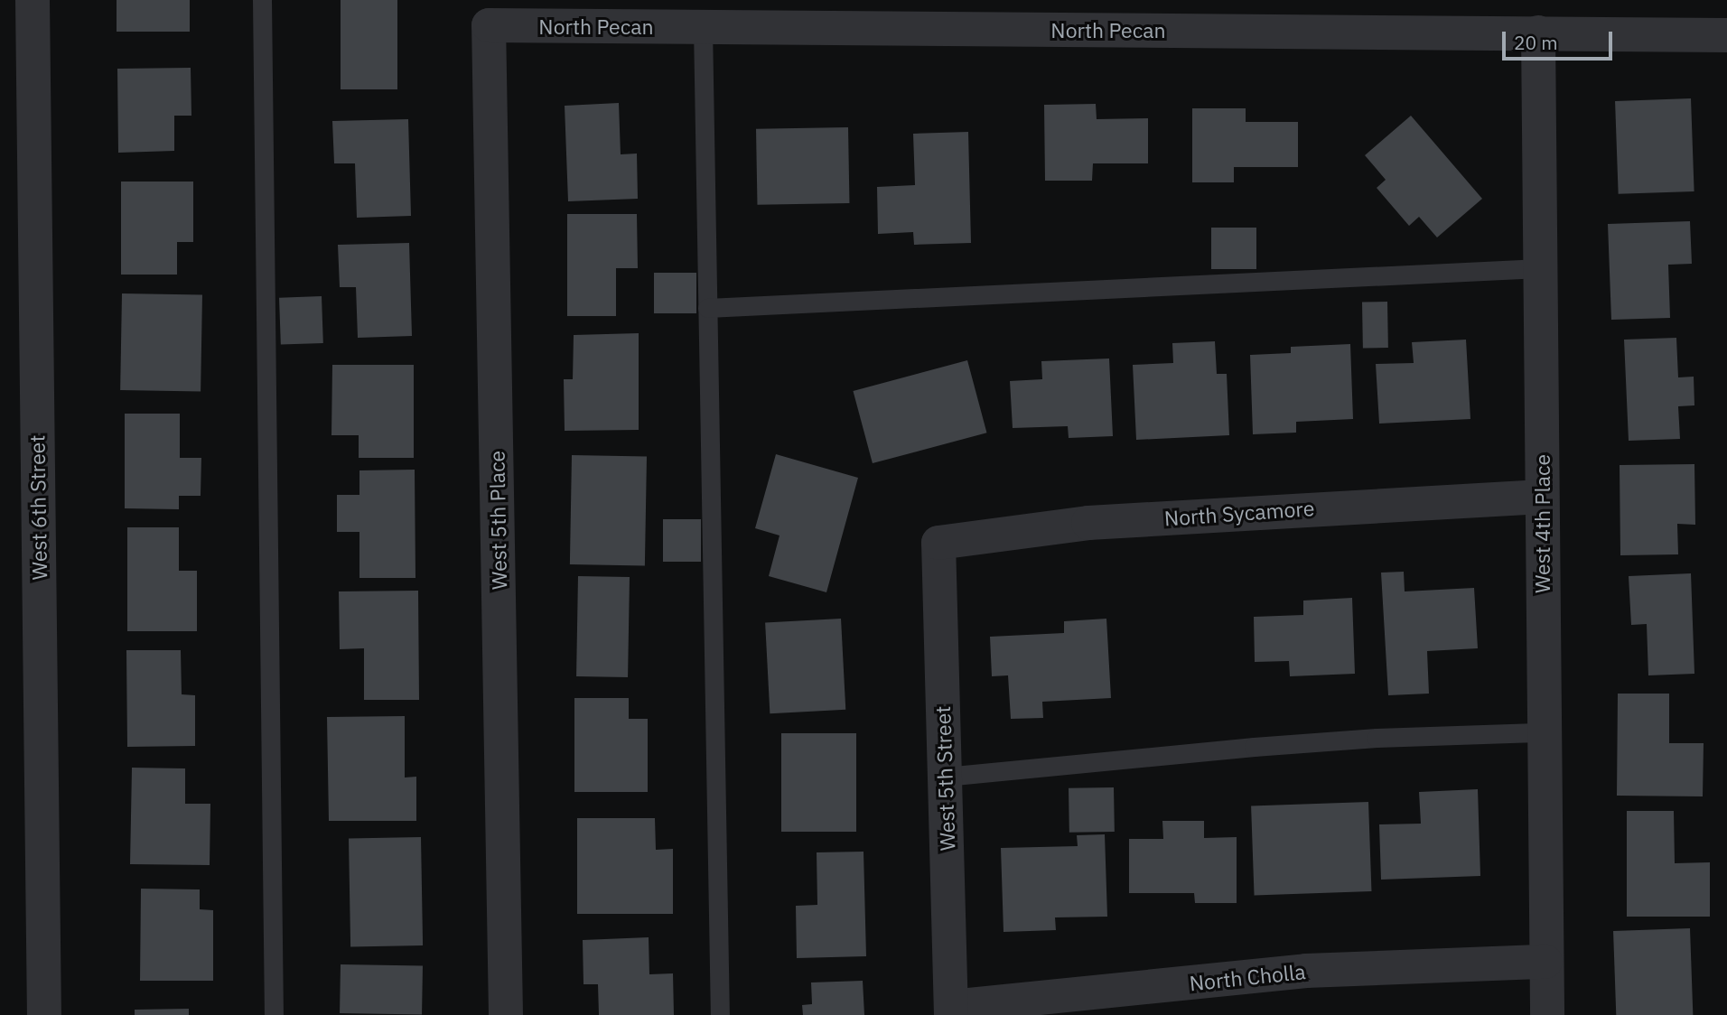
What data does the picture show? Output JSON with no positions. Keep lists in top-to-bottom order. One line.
{"streets":{"street":["North Pecan","West 6th Street","North Sycamore","West 5th Place","West 4th Place","West 5th Street","North Cholla"]},"crossings":[["North Pecan","West 5th Place"],["North Pecan","West 4th Place"],["North Sycamore","West 4th Place"],["North Sycamore","West 5th Street"],["West 4th Place","North Cholla"],["West 5th Street","North Cholla"]],"scale_bar":"20 m"}
